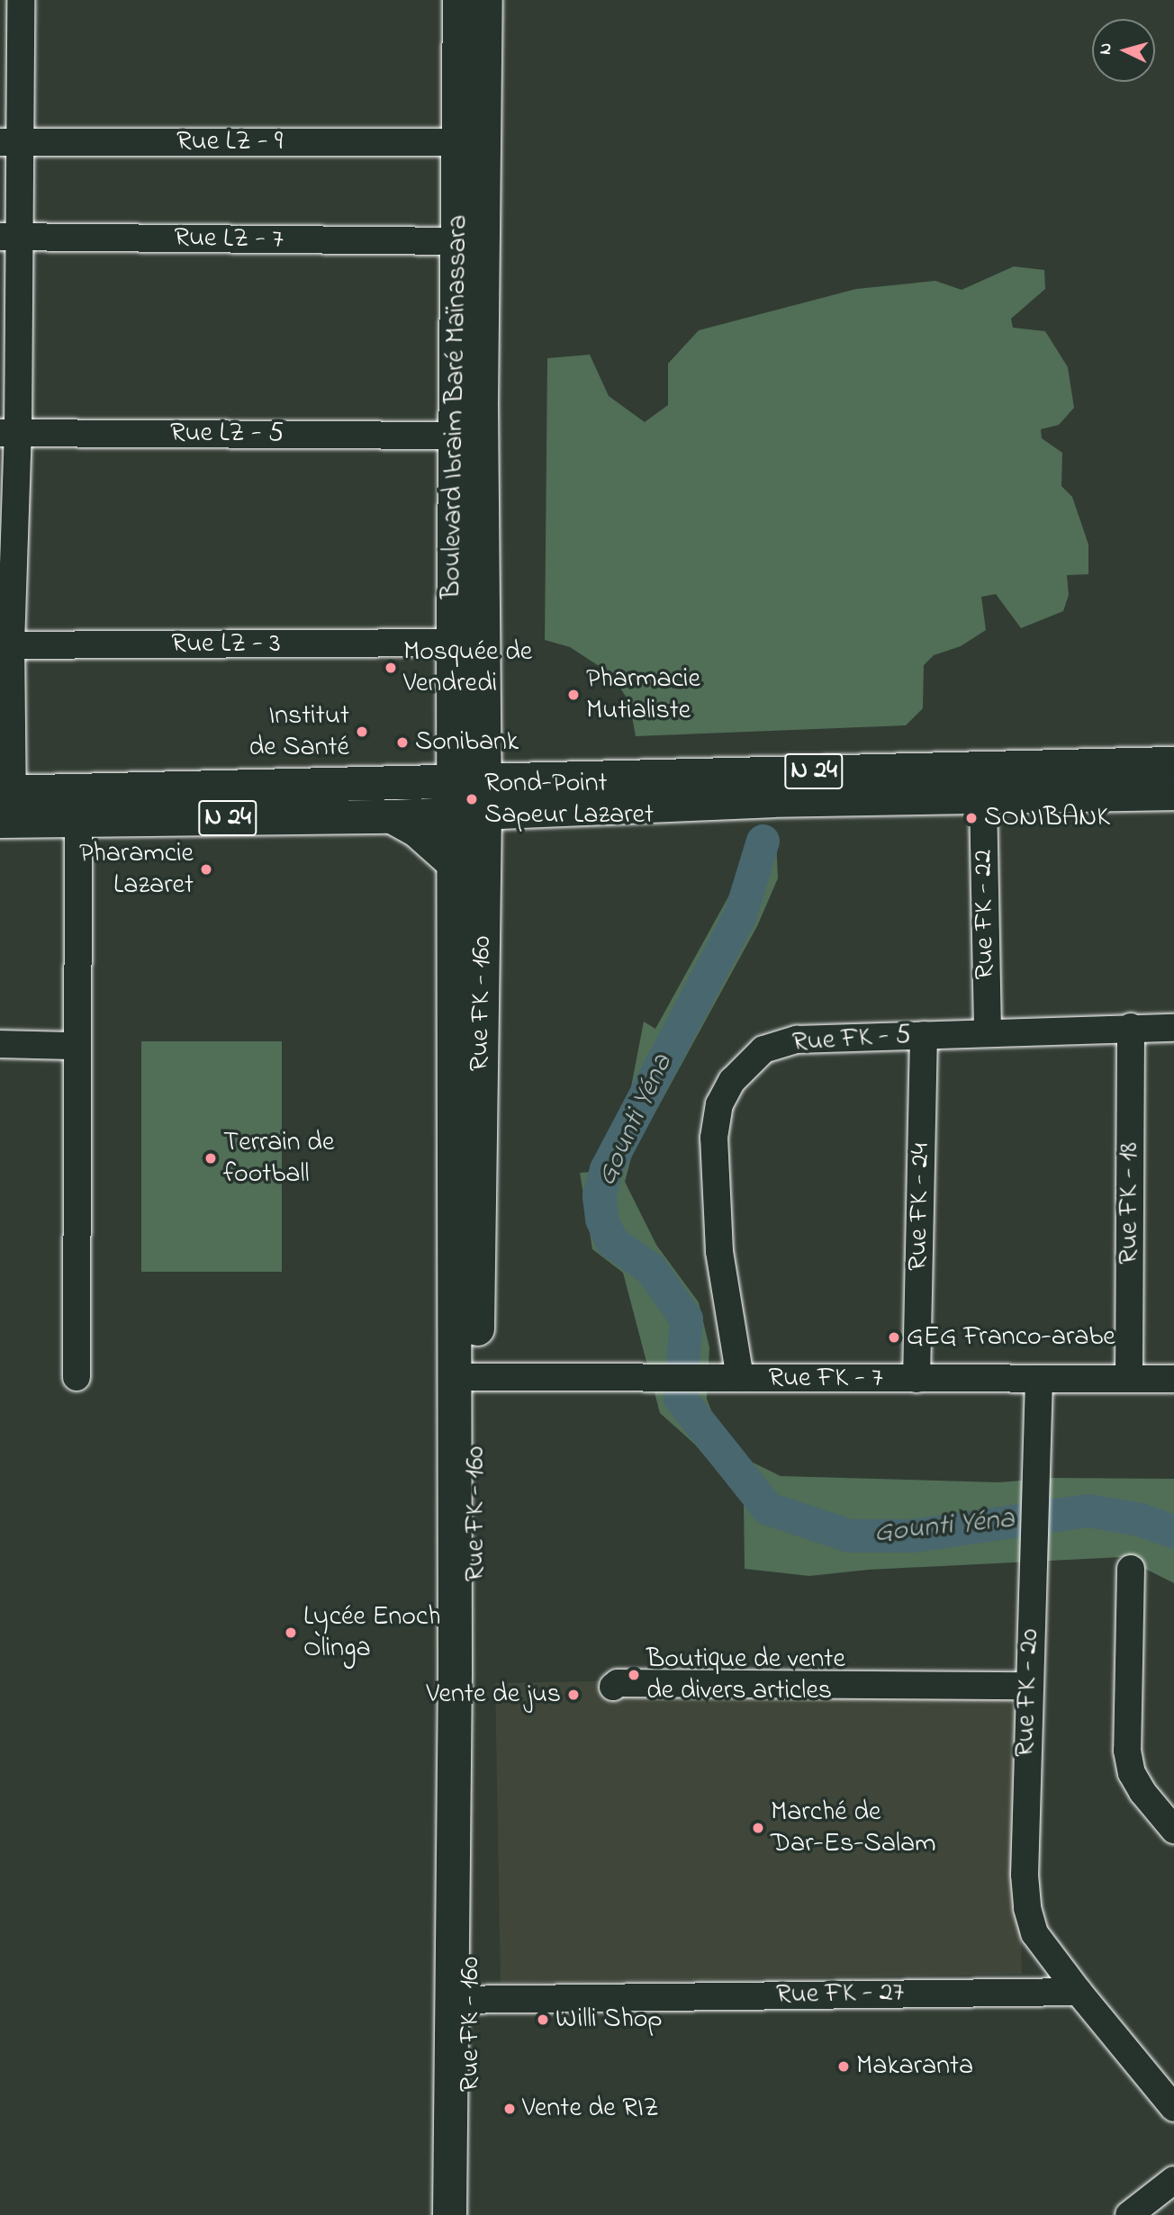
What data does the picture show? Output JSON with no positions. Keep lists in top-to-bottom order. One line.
{"streets":{"main road":["Boulevard Ibraim Baré Maïnassara","N 24","Rue FK - 160"],"street":["Rue LZ - 9","Rue LZ - 7","Rue LZ - 5","Rue LZ - 3","Rue FK - 22","Rue FK - 5","Rue FK - 18","Rue FK - 24","Rue FK - 7","Rue FK - 20","Rue FK - 27"]},"crossings":[["Rue LZ - 9","Boulevard Ibraim Baré Maïnassara"],["Rue LZ - 7","Boulevard Ibraim Baré Maïnassara"],["Boulevard Ibraim Baré Maïnassara","Rue LZ - 5"],["Boulevard Ibraim Baré Maïnassara","Rue LZ - 3"],["Boulevard Ibraim Baré Maïnassara","N 24"],["Boulevard Ibraim Baré Maïnassara","Rue FK - 160"],["N 24","Rue FK - 22"],["N 24","Rue FK - 160"],["Rue FK - 22","Rue FK - 5"],["Rue FK - 160","Rue FK - 7"],["Rue FK - 160","Rue FK - 27"],["Rue FK - 5","Rue FK - 18"],["Rue FK - 5","Rue FK - 24"],["Rue FK - 5","Rue FK - 7"],["Rue FK - 18","Rue FK - 7"],["Rue FK - 24","Rue FK - 7"],["Rue FK - 7","Rue FK - 20"],["Rue FK - 20","Rue FK - 27"]],"water":["Gounti Yéna"],"places":["Mosquée de Vendredi","Pharmacie Mutialiste","Institut de Santé","Sonibank","Rond-Point Sapeur Lazaret","SONIBANK","Pharamcie Lazaret","Terrain de football","GEG Franco-arabe","Lycée Enoch Olinga","Boutique de vente de divers articles","Vente de jus","Marché de Dar-Es-Salam","Willi Shop","Makaranta","Vente de RIZ"],"north":"left"}
